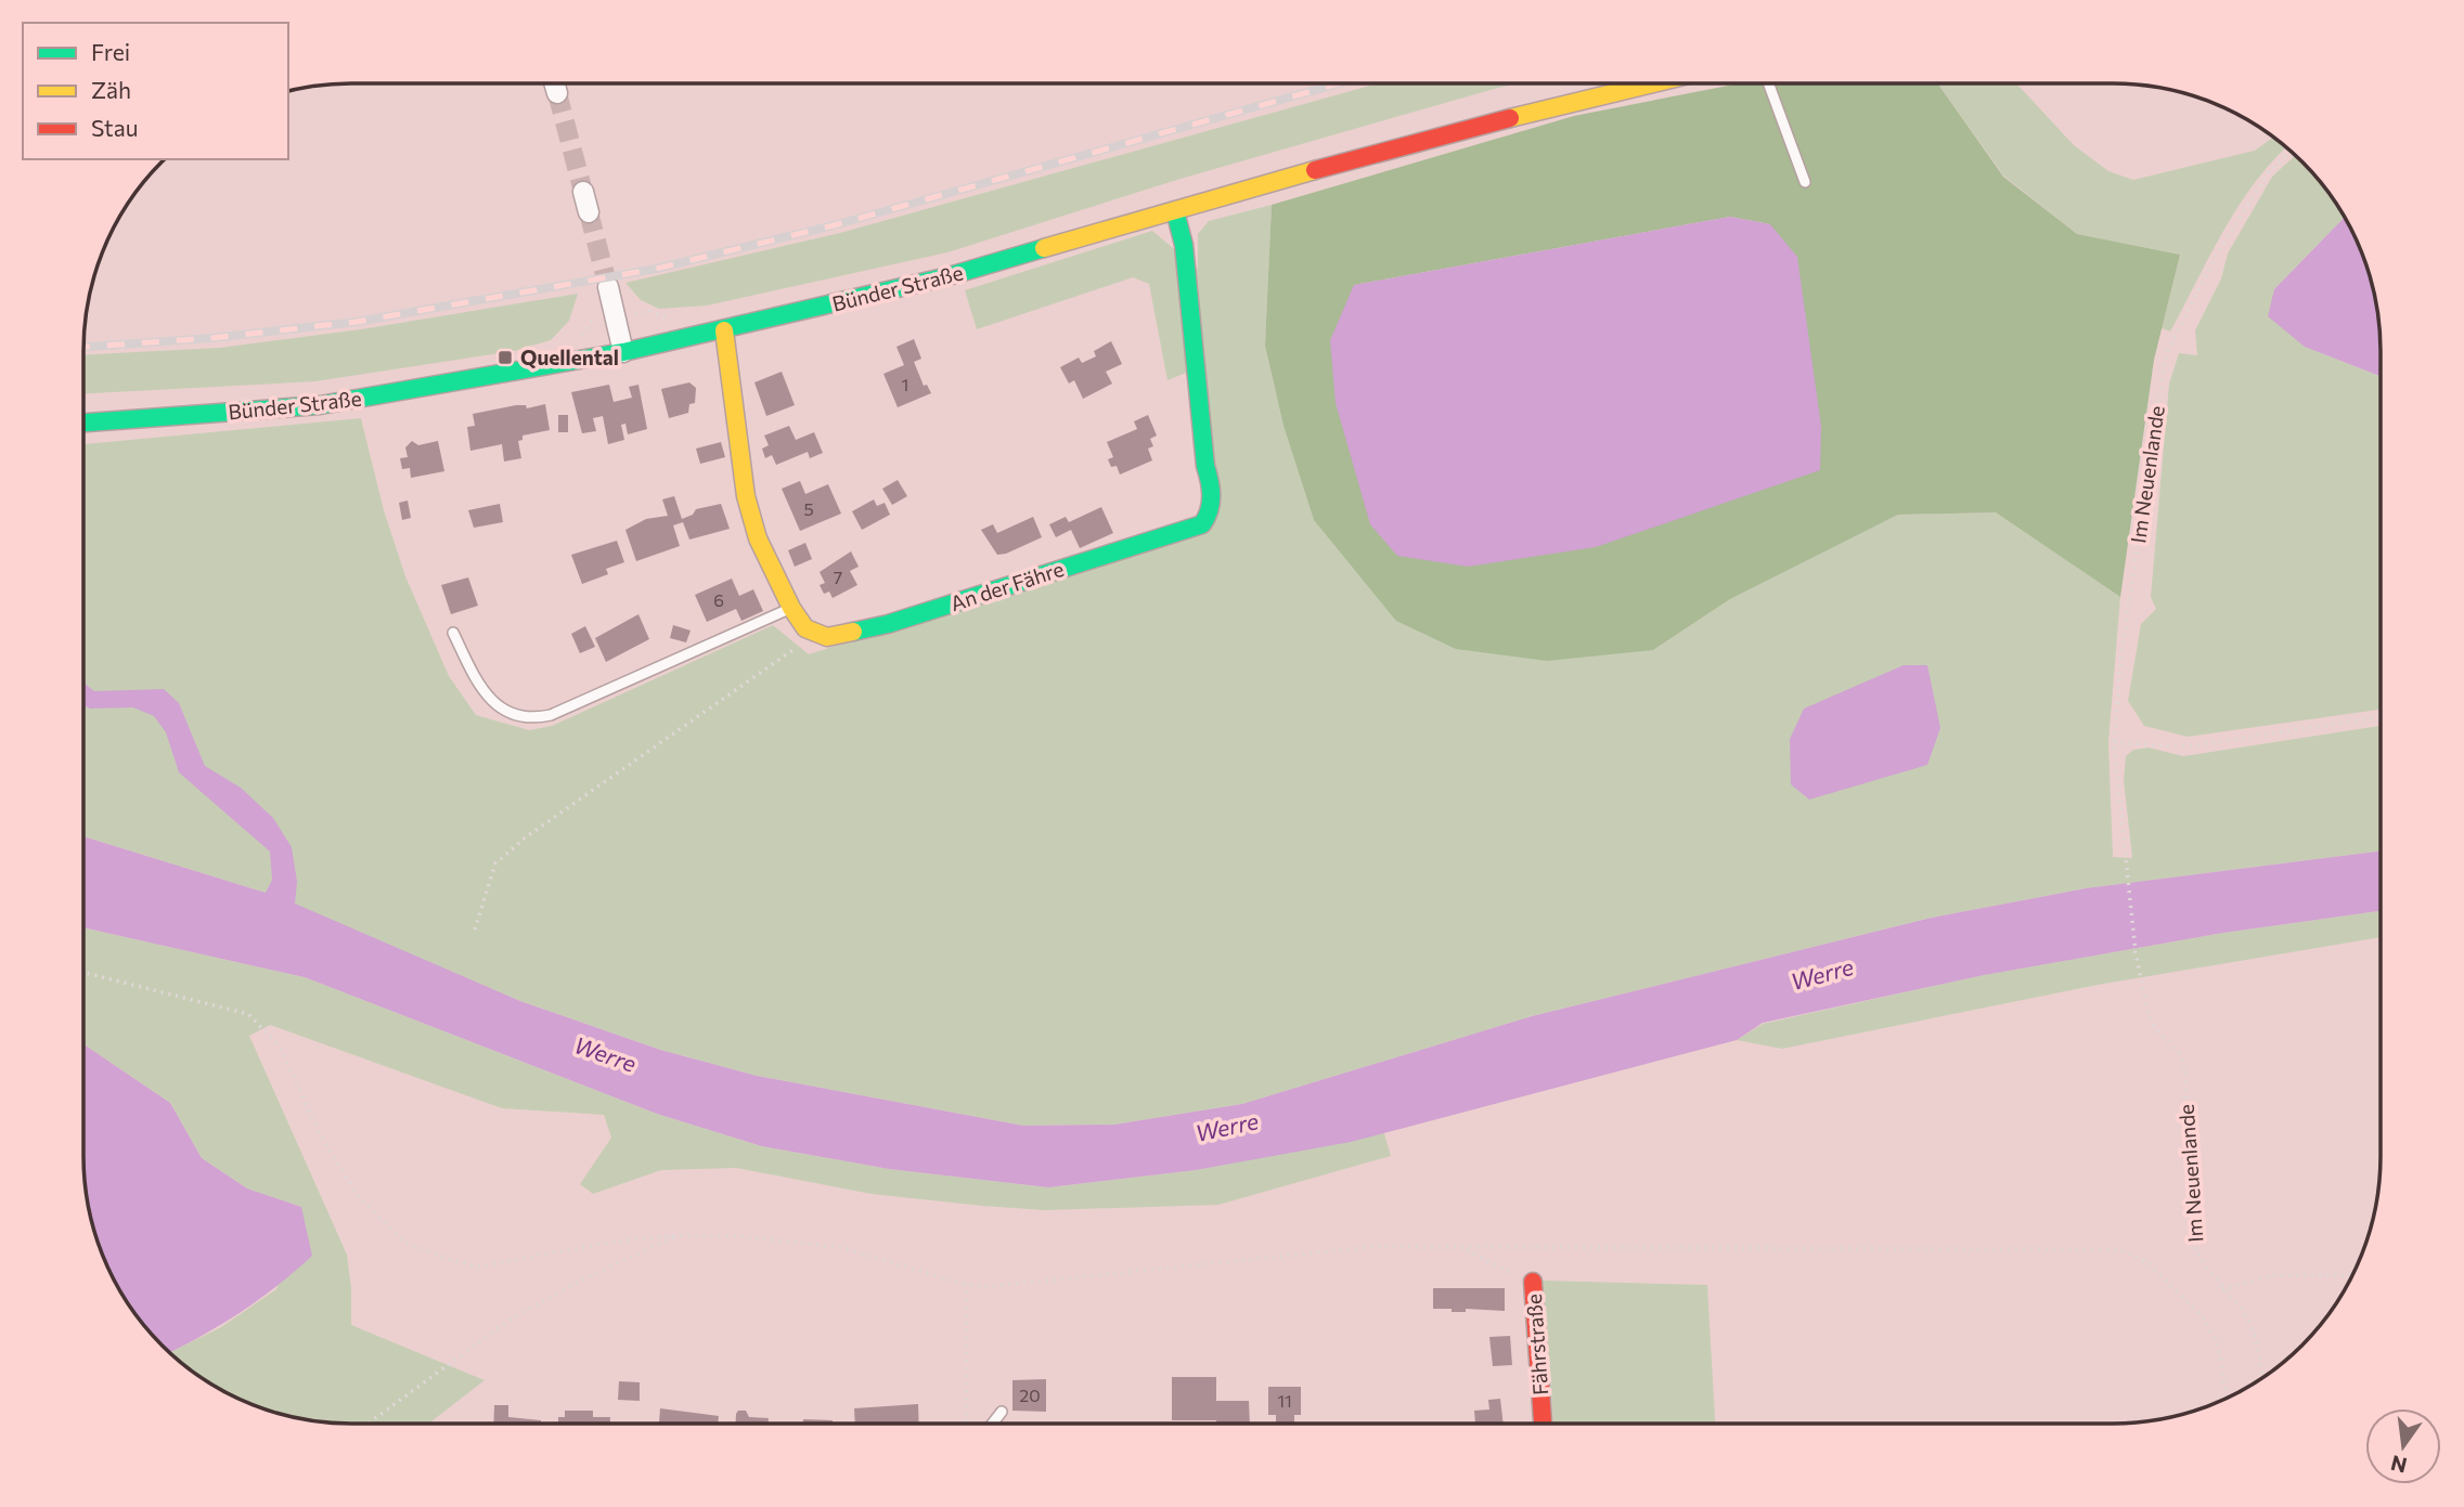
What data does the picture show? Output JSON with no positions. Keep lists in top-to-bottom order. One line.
{"streets":{"main road":["Bünder Straße","An der Fähre","Fährstraße"],"path":["Im Neuenlande"]},"crossings":[["Bünder Straße","An der Fähre"]],"water":["Werre"],"places":{"transit":["Quellental"]},"house_numbers":["1","5","7","6","20","11"],"legend":["Frei","Zäh","Stau"],"north":"bottom"}
